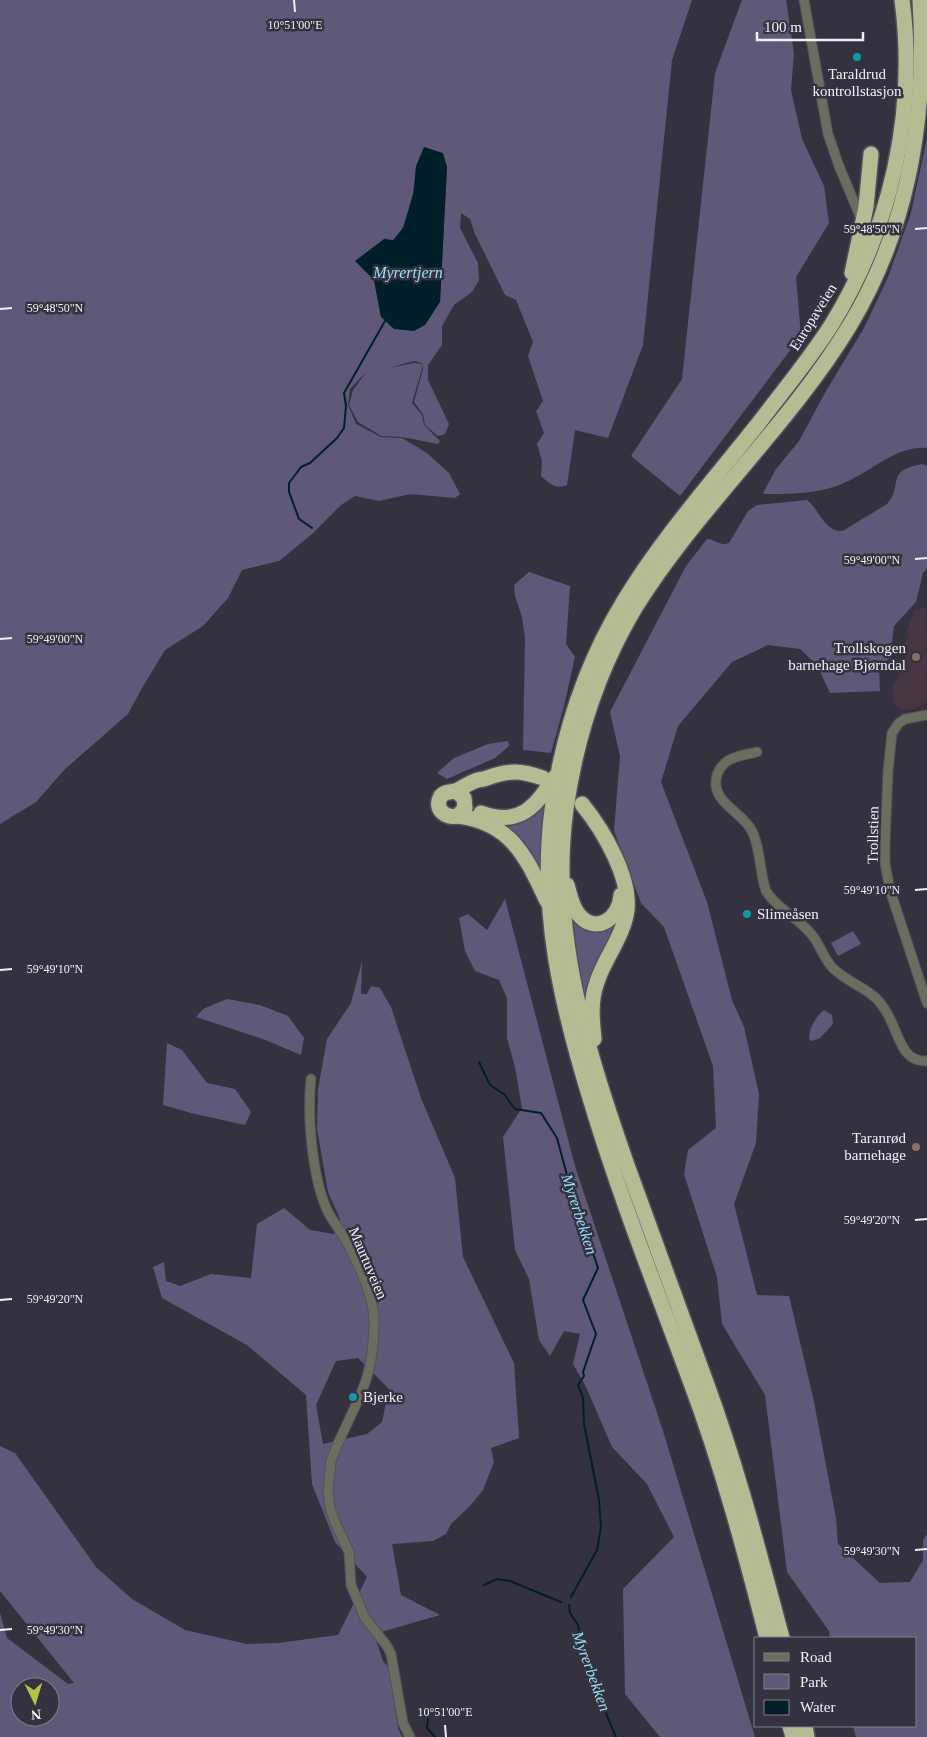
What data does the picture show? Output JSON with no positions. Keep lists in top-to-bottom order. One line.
{"streets":{"highway":["Europaveien"],"street":["Trollstien","Maurtuveien"]},"water":["Myrertjern","Myrerbekken"],"places":["Taraldrud kontrollstasjon","Trollskogen barnehage Bjørndal","Slimeåsen","Taranrød barnehage","Bjerke"],"legend":["Road","Park","Water"],"scale_bar":"100 m","north":"bottom","coordinates":["10°51'00\"E","59°48'50\"N","59°49'00\"N","59°49'10\"N","59°49'20\"N","59°49'30\"N"]}
